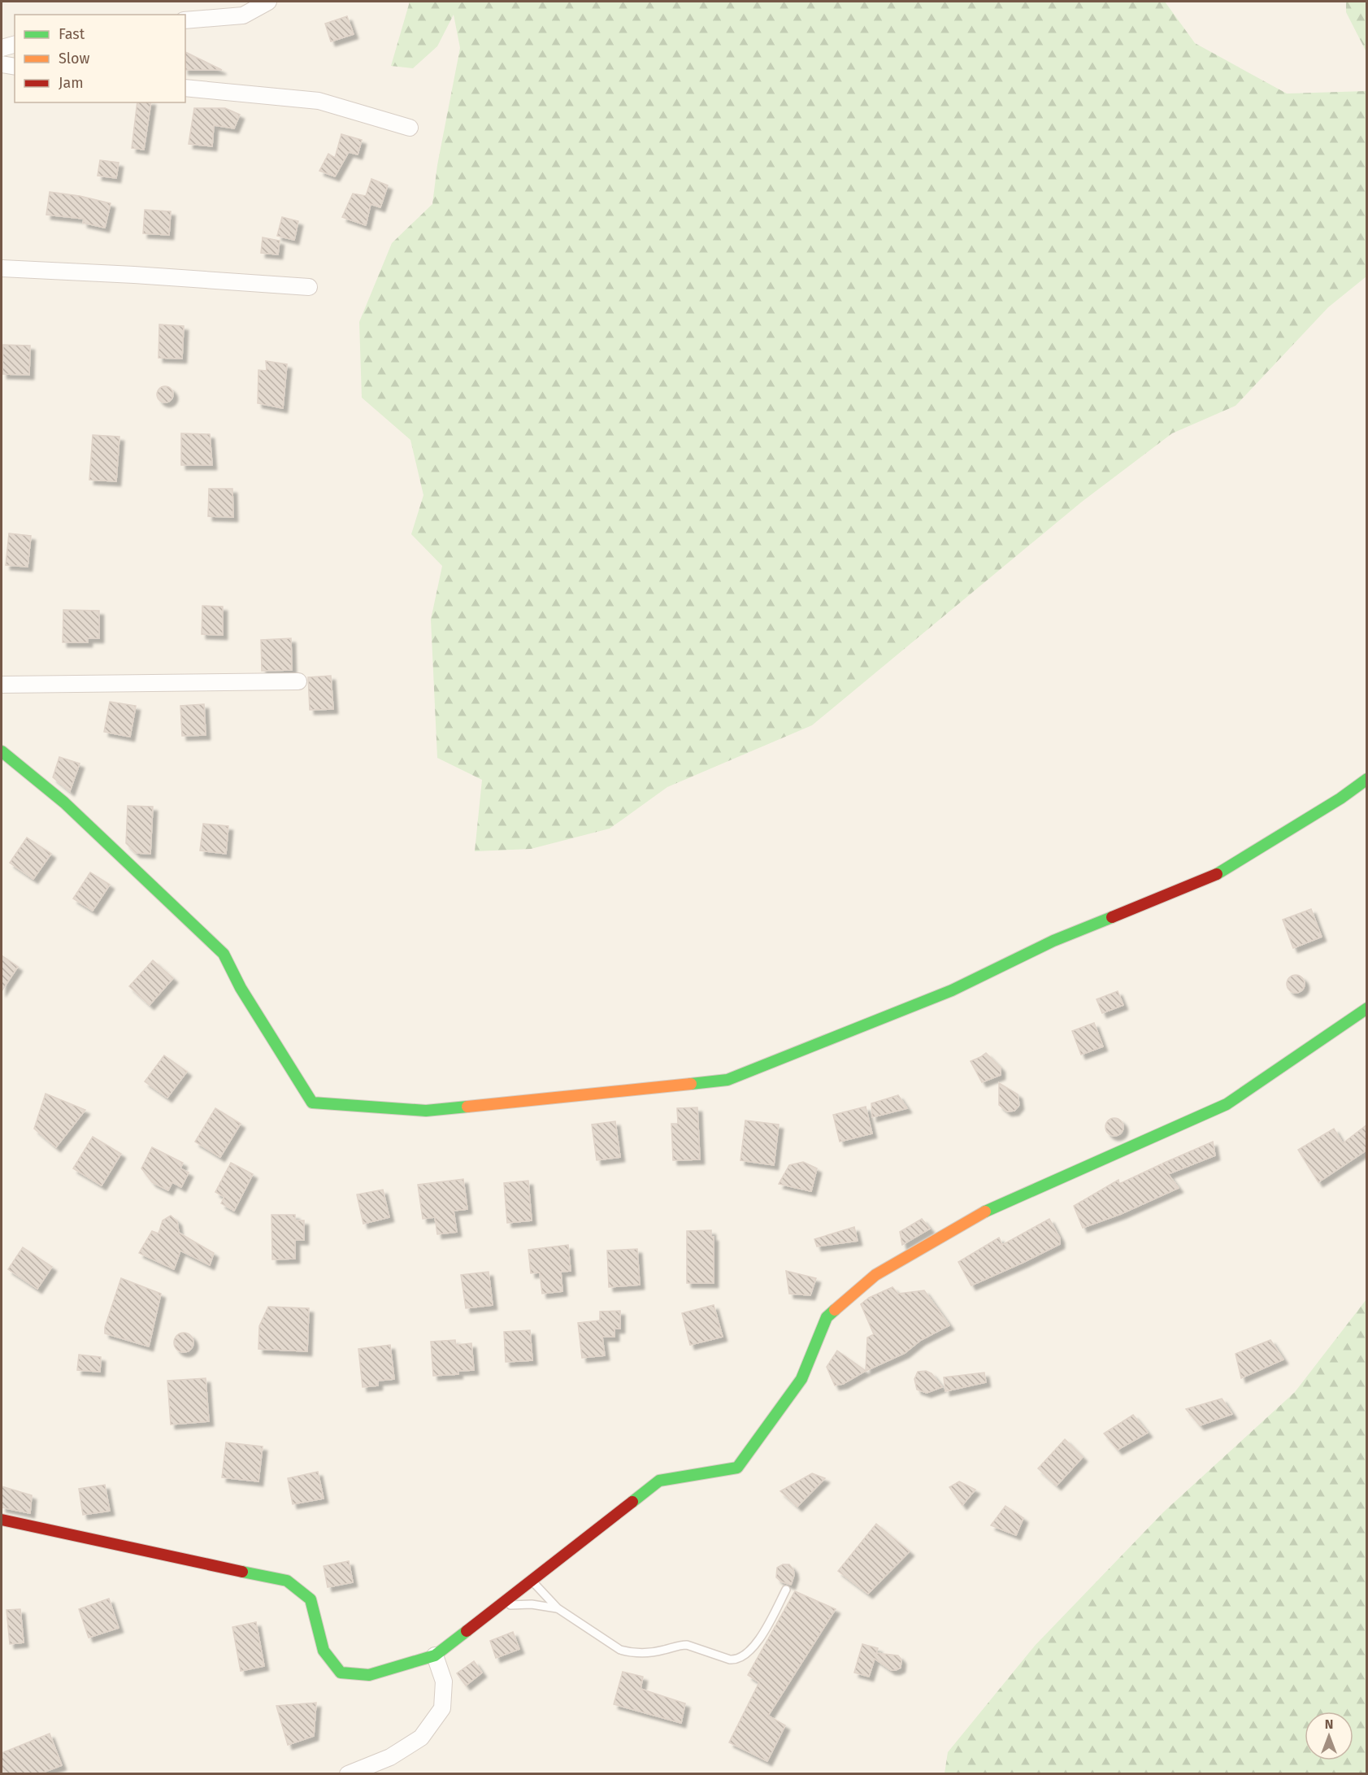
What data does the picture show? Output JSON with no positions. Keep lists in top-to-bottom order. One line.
{"legend":["Fast","Slow","Jam"],"north":"top"}
